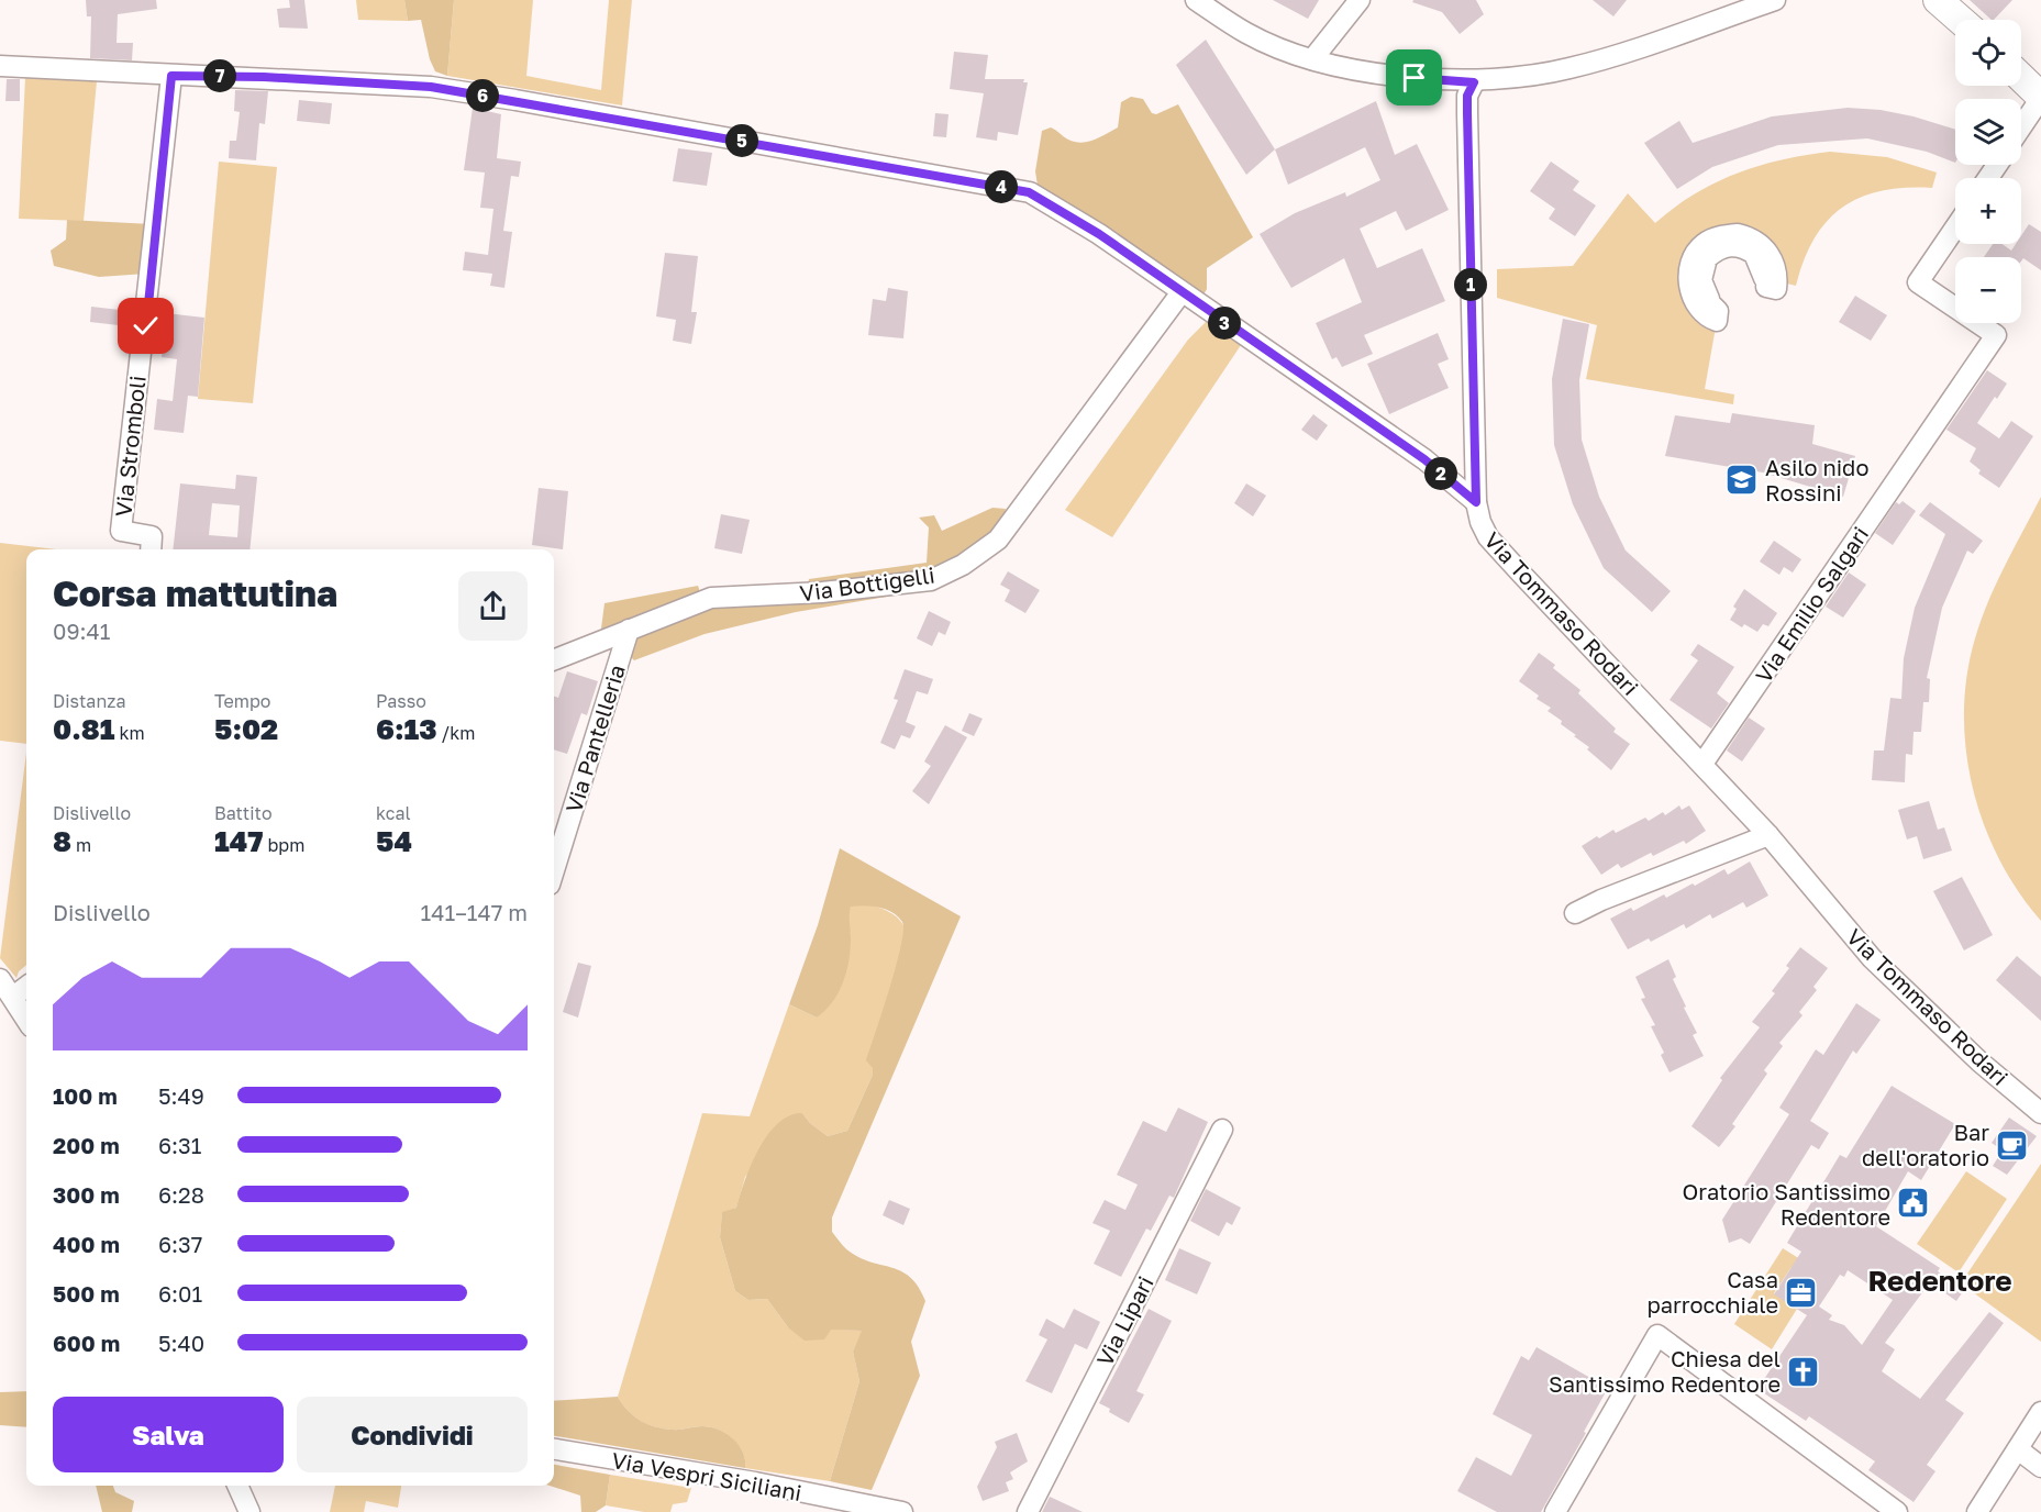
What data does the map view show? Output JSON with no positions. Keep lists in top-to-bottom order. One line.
{"streets":{"street":["Via Stromboli","Via Bottigelli","Via Emilio Salgari","Via Tommaso Rodari","Via Pantelleria","Via Lipari","Via Vespri Siciliani"]},"crossings":[["Via Bottigelli","Via Pantelleria"],["Via Emilio Salgari","Via Tommaso Rodari"]],"districts":["Redentore"],"places":{"school or university":["Asilo nido Rossini"],"cafe":["Bar dell'oratorio"],"public building":["Oratorio Santissimo Redentore"],"office":["Casa parrocchiale"],"church":["Chiesa del Santissimo Redentore"]},"page":{"map_buttons":["+","−"],"pins":["7","6","5","4","1","3","2"],"heading":["Corsa mattutina","09:41"],"stats":[["Distanza","0.81 km"],["Tempo","5:02"],["Passo","6:13 /km"],["Dislivello","8 m"],["Battito","147 bpm"],["kcal","54"]],"chart":["Dislivello","141–147 m"],"list":[{"name":"100 m","note":"5:49"},{"name":"200 m","note":"6:31"},{"name":"300 m","note":"6:28"},{"name":"400 m","note":"6:37"},{"name":"500 m","note":"6:01"},{"name":"600 m","note":"5:40"}],"buttons":["Salva","Condividi"]}}
